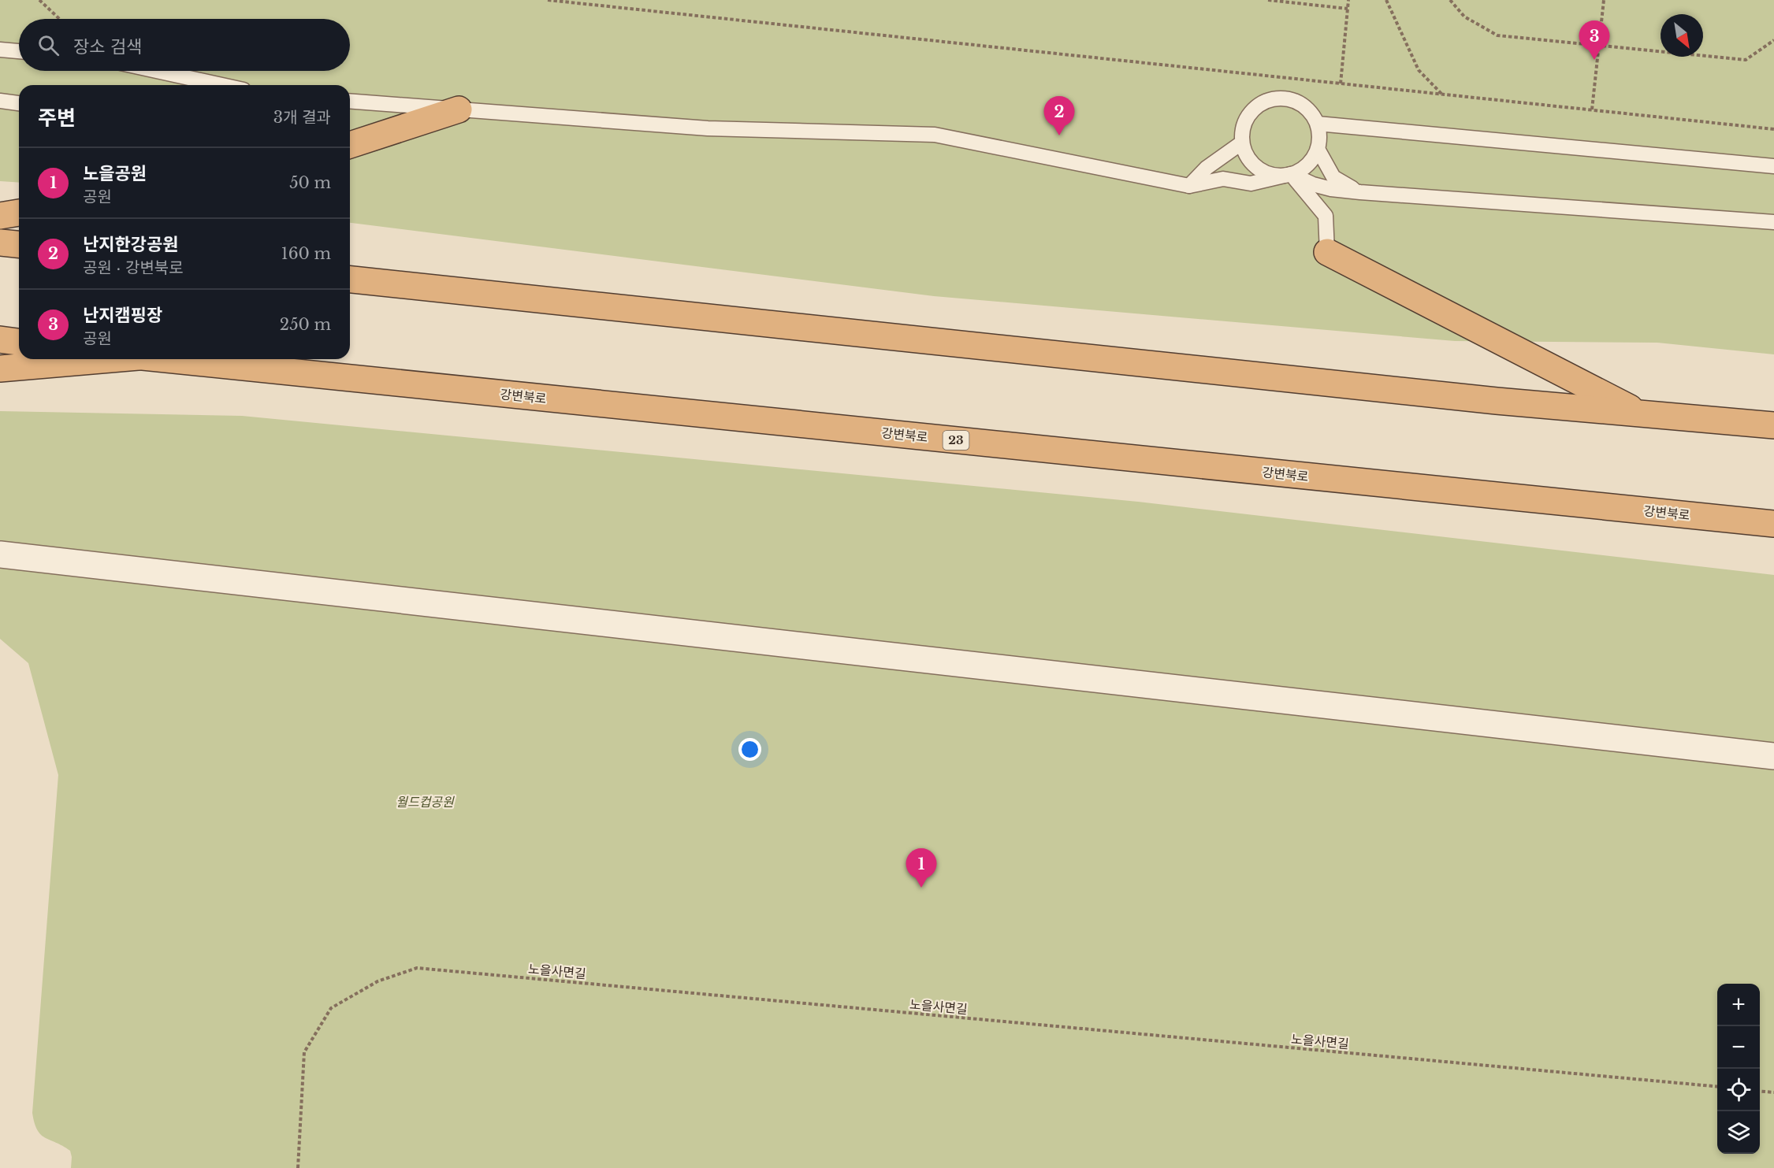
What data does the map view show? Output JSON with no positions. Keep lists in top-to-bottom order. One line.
{"streets":{"highway":["강변북로","23"],"path":["노을사면길"]},"parks":["월드컵공원"],"north":"bottom right","page":{"search":"장소 검색","pins":["3","2","1"],"heading":["주변","3개 결과"],"list":[{"mark":"1","name":"노을공원","note":"공원","value":"50 m"},{"mark":"2","name":"난지한강공원","note":"공원 · 강변북로","value":"160 m"},{"mark":"3","name":"난지캠핑장","note":"공원","value":"250 m"}],"map_buttons":["+","−"]}}
